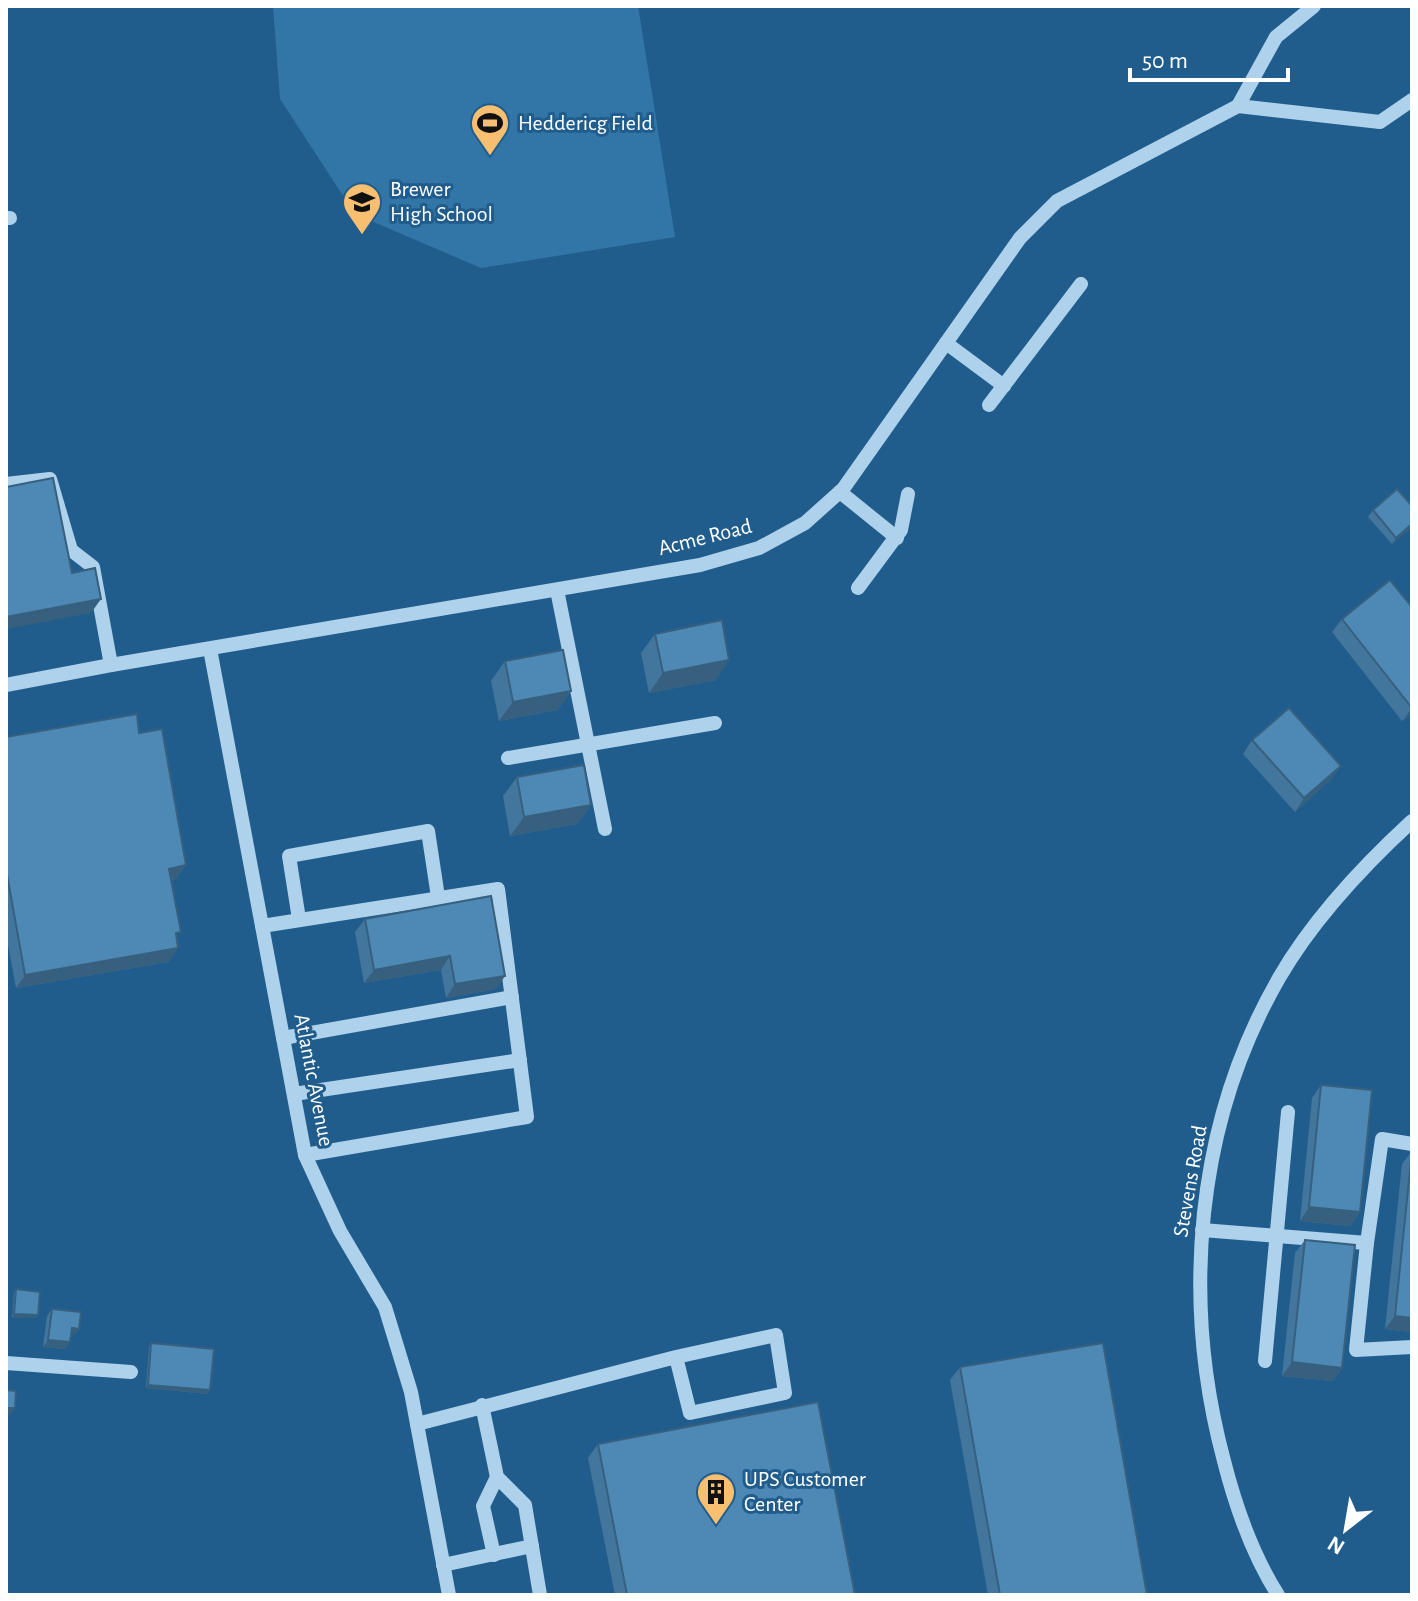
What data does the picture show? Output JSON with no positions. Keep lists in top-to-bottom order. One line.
{"streets":{"street":["Acme Road","Atlantic Avenue","Stevens Road"]},"crossings":[["Acme Road","Atlantic Avenue"]],"places":{"sports":["Heddericg Field"],"school or university":["Brewer High School"],"building":["UPS Customer Center"]},"scale_bar":"50 m","north":"bottom left"}
